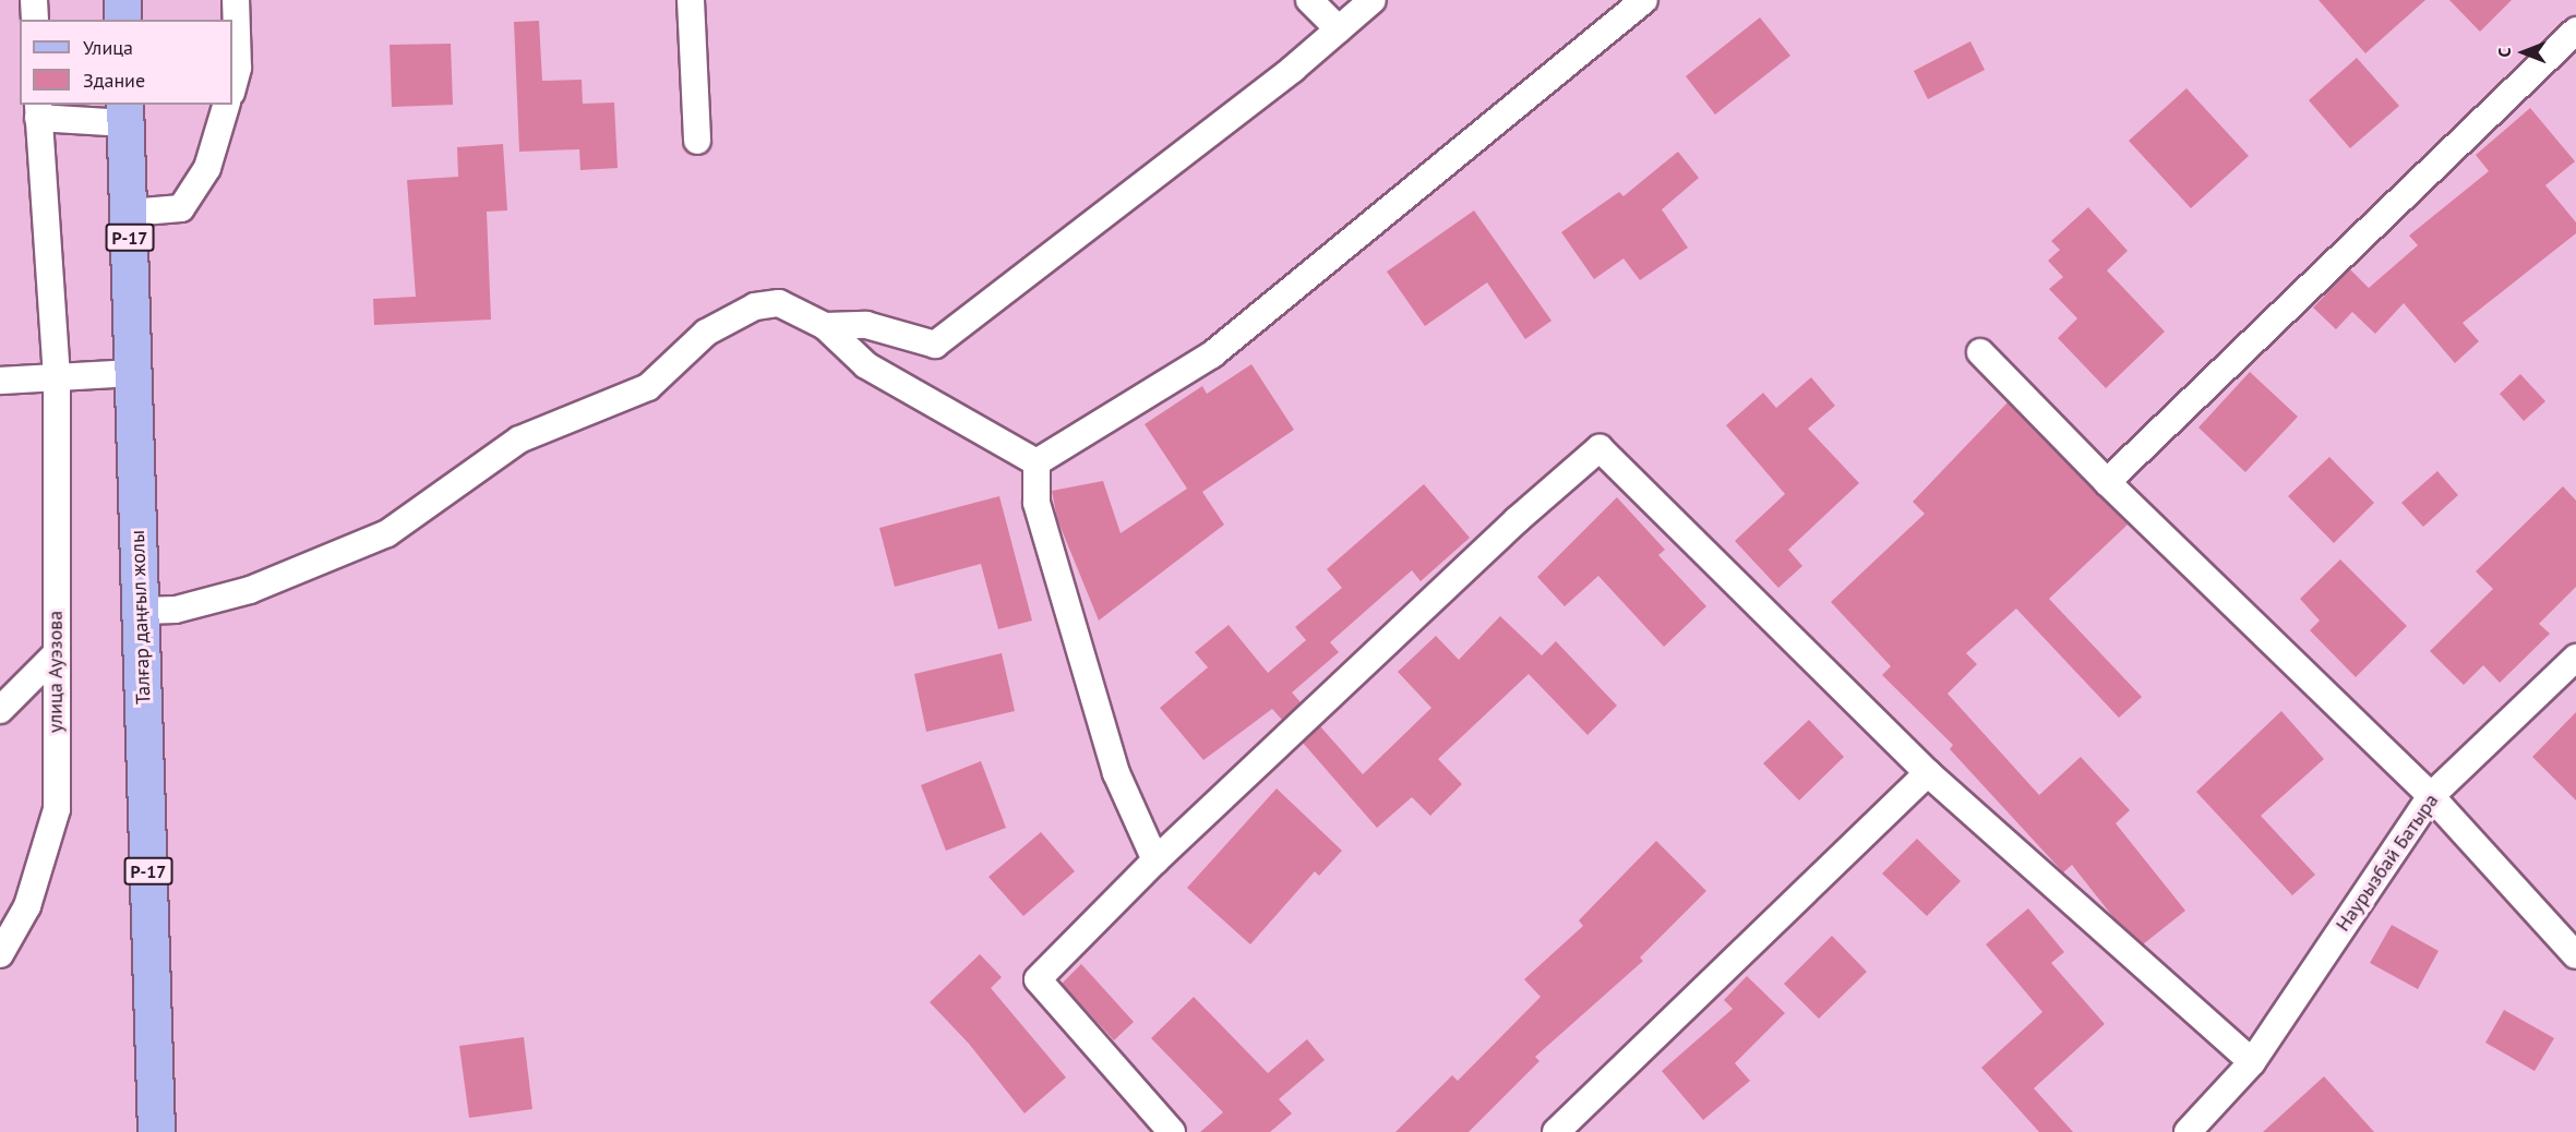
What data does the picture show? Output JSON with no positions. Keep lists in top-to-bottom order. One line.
{"streets":{"main road":["P-17","Талғар даңғыл жолы"],"street":["улица Ауэзова","Наурызбай Батыра"]},"legend":["Улица","Здание"],"north":"left"}
